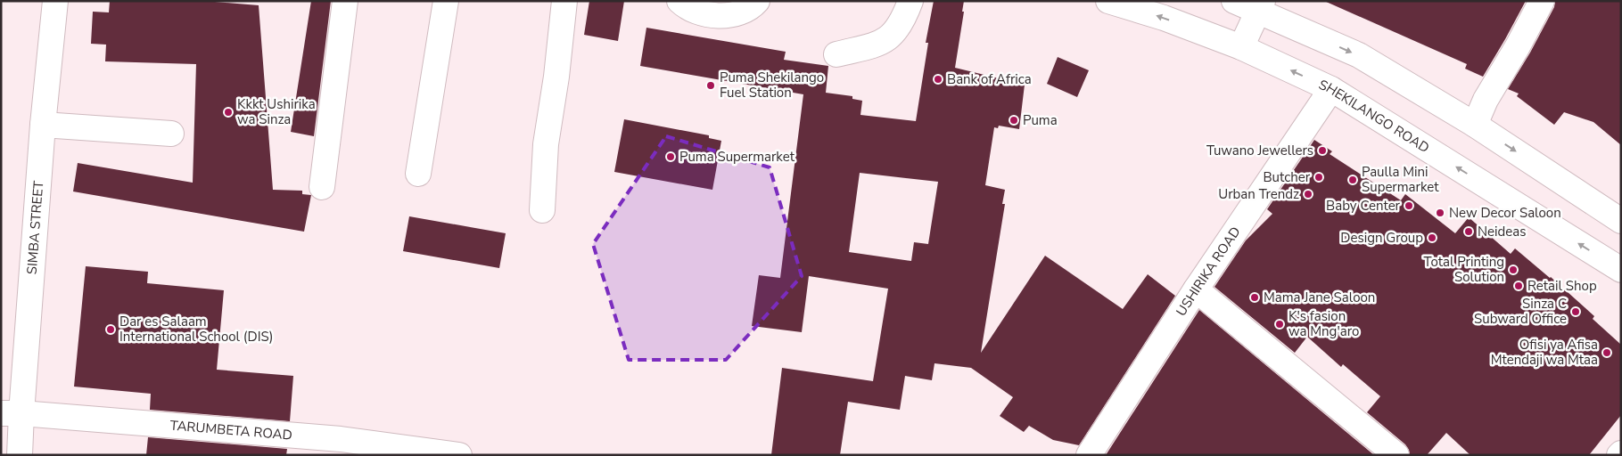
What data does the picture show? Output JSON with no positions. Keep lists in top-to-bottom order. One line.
{"streets":{"street":["SHEKILANGO ROAD","SIMBA STREET","USHIRIKA ROAD","TARUMBETA ROAD"]},"crossings":[["SHEKILANGO ROAD","USHIRIKA ROAD"],["SIMBA STREET","TARUMBETA ROAD"]],"places":["Bank of Africa","Puma Shekilango Fuel Station","Kkkt Ushirika wa Sinza","Puma","Tuwano Jewellers","Puma Supermarket","Butcher","Paulla Mini Supermarket","Urban Trendz","Baby Center","New Decor Saloon","Neideas","Design Group","Total Printing Solution","Retail Shop","Mama Jane Saloon","Sinza C Subward Office","K's fasion wa Mng'aro","Dar es Salaam International School (DIS)","Ofisi ya Afisa Mtendaji wa Mtaa"]}
